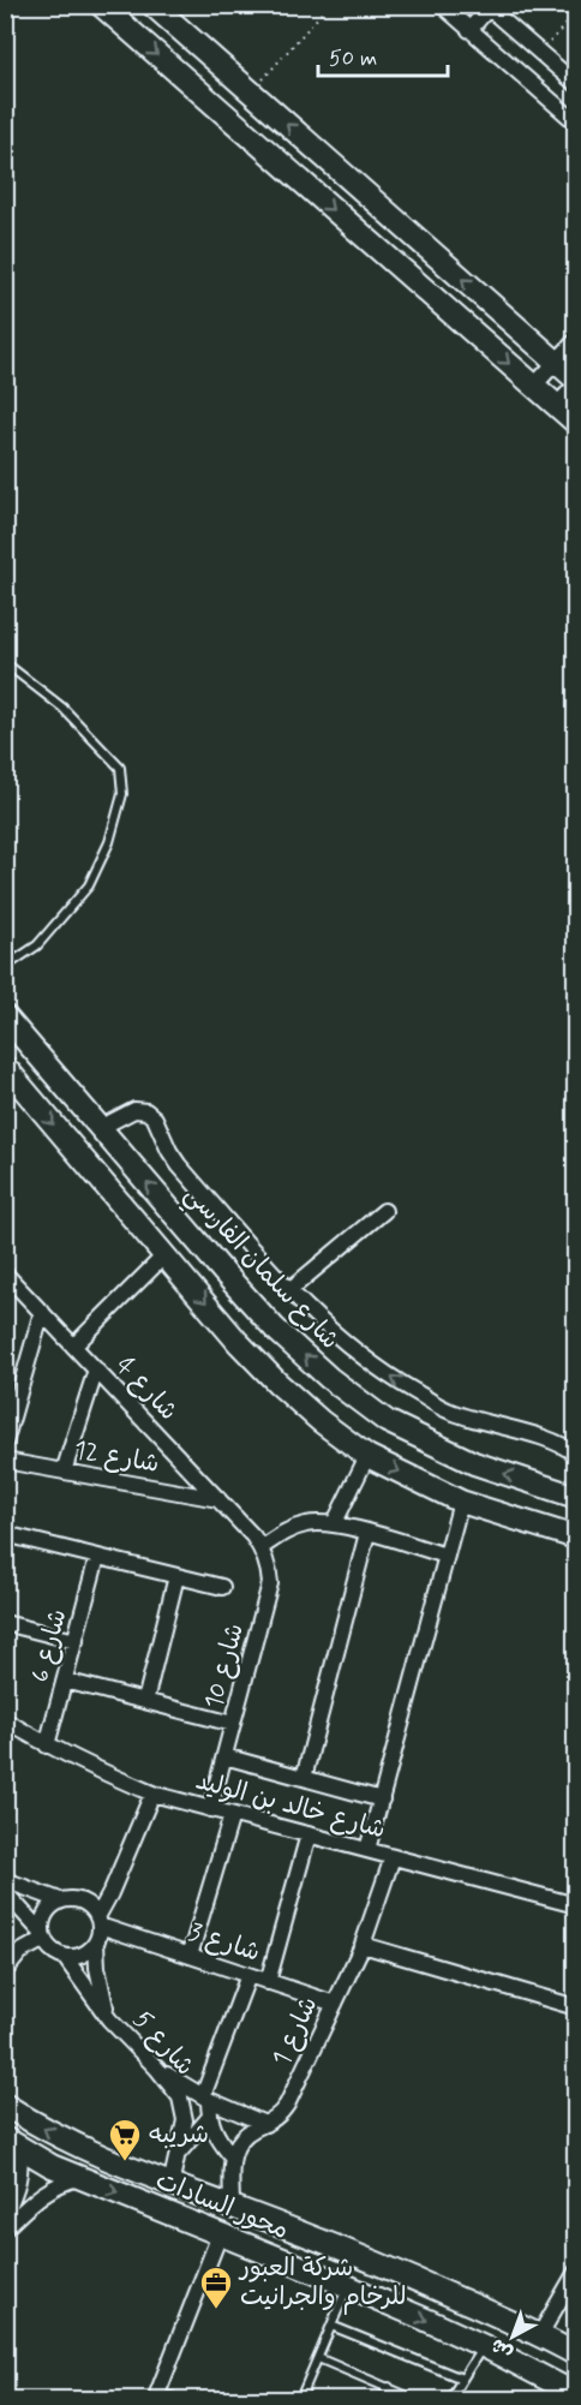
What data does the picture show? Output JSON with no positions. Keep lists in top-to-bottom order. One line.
{"streets":{"street":["شارع سلمان الفارسي","شارع 4","شارع 12","شارع 6","شارع 10","شارع خالد بن الوليد","شارع 3","شارع 1","شارع 5","محور السادات"]},"crossings":[["شارع 4","شارع 12"],["شارع 4","شارع 10"],["شارع 6","شارع خالد بن الوليد"],["شارع 10","شارع خالد بن الوليد"],["شارع خالد بن الوليد","شارع 1"],["شارع 3","شارع 1"],["شارع 3","شارع 5"],["شارع 5","محور السادات"]],"places":{"supermarket":["شريبه"],"office":["شركة العبور للرخام والجرانيت"]},"scale_bar":"50 m","north":"bottom left"}
